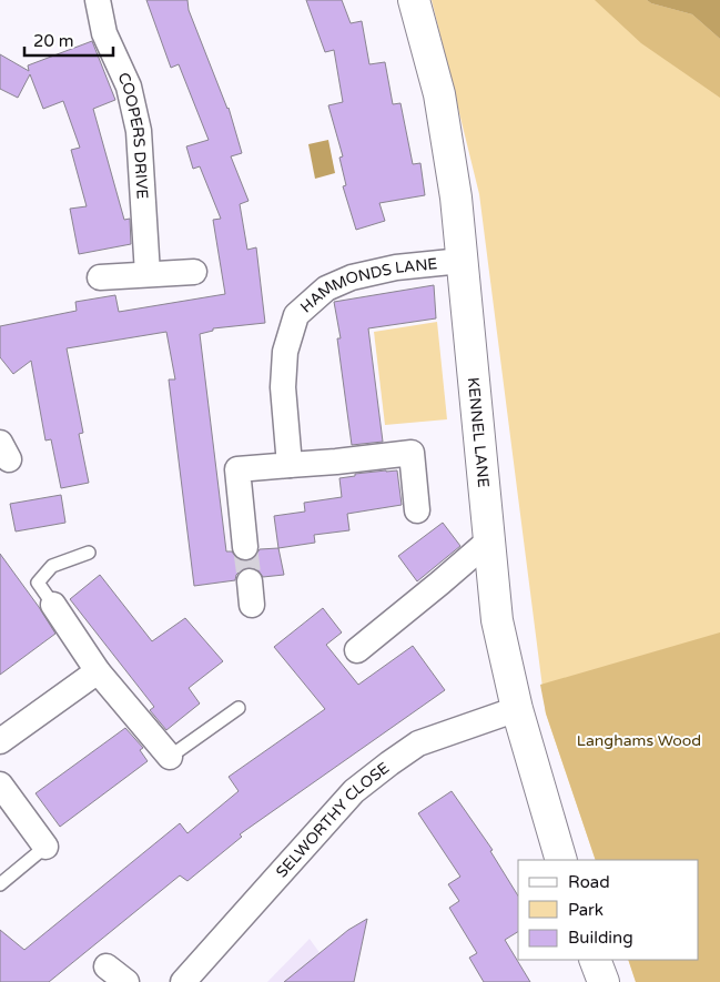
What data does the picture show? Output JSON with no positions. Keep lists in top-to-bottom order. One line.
{"streets":{"street":["COOPERS DRIVE","HAMMONDS LANE","KENNEL LANE","SELWORTHY CLOSE"]},"crossings":[["HAMMONDS LANE","KENNEL LANE"],["KENNEL LANE","SELWORTHY CLOSE"]],"parks":["Langhams Wood"],"legend":["Road","Park","Building"],"scale_bar":"20 m"}
